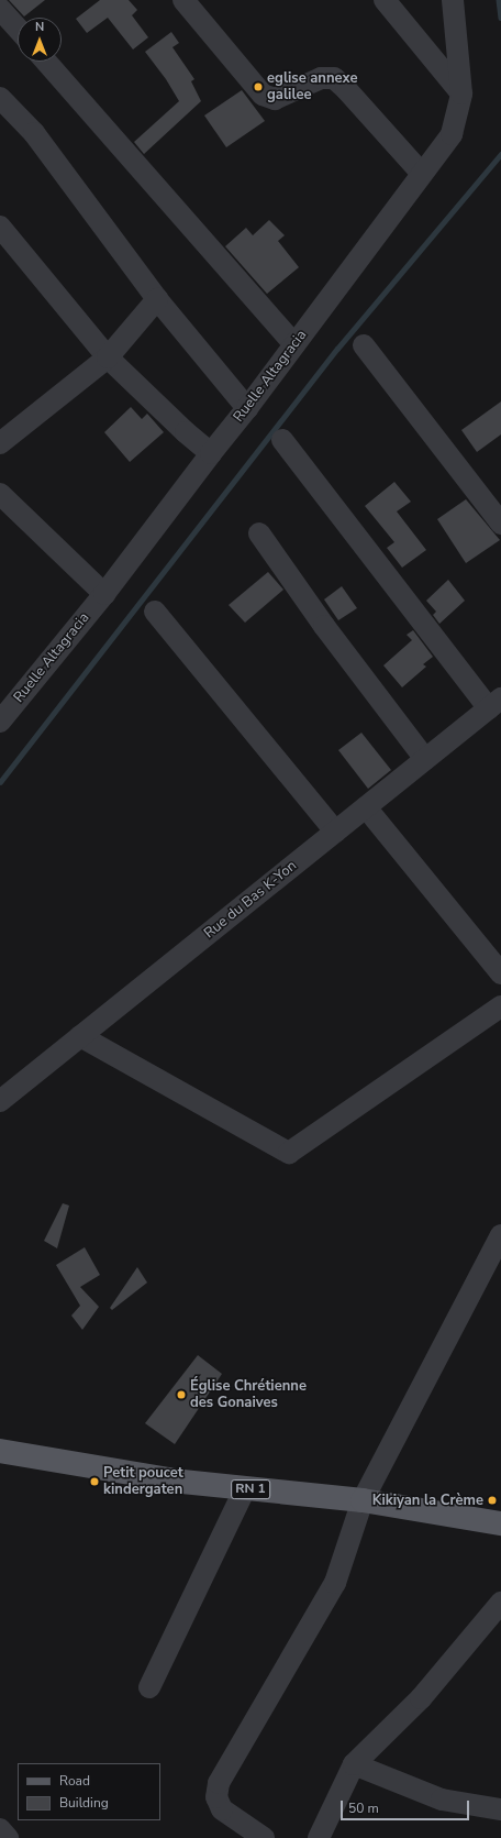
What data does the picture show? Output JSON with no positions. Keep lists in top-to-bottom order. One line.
{"streets":{"main road":["RN 1"],"street":["Ruelle Altagracia","Rue du Bas K-Yon"]},"places":["eglise annexe galilee","Église Chrétienne des Gonaives","Petit poucet kindergaten","Kikiyan la Crème"],"legend":["Road","Building"],"scale_bar":"50 m","north":"top"}
